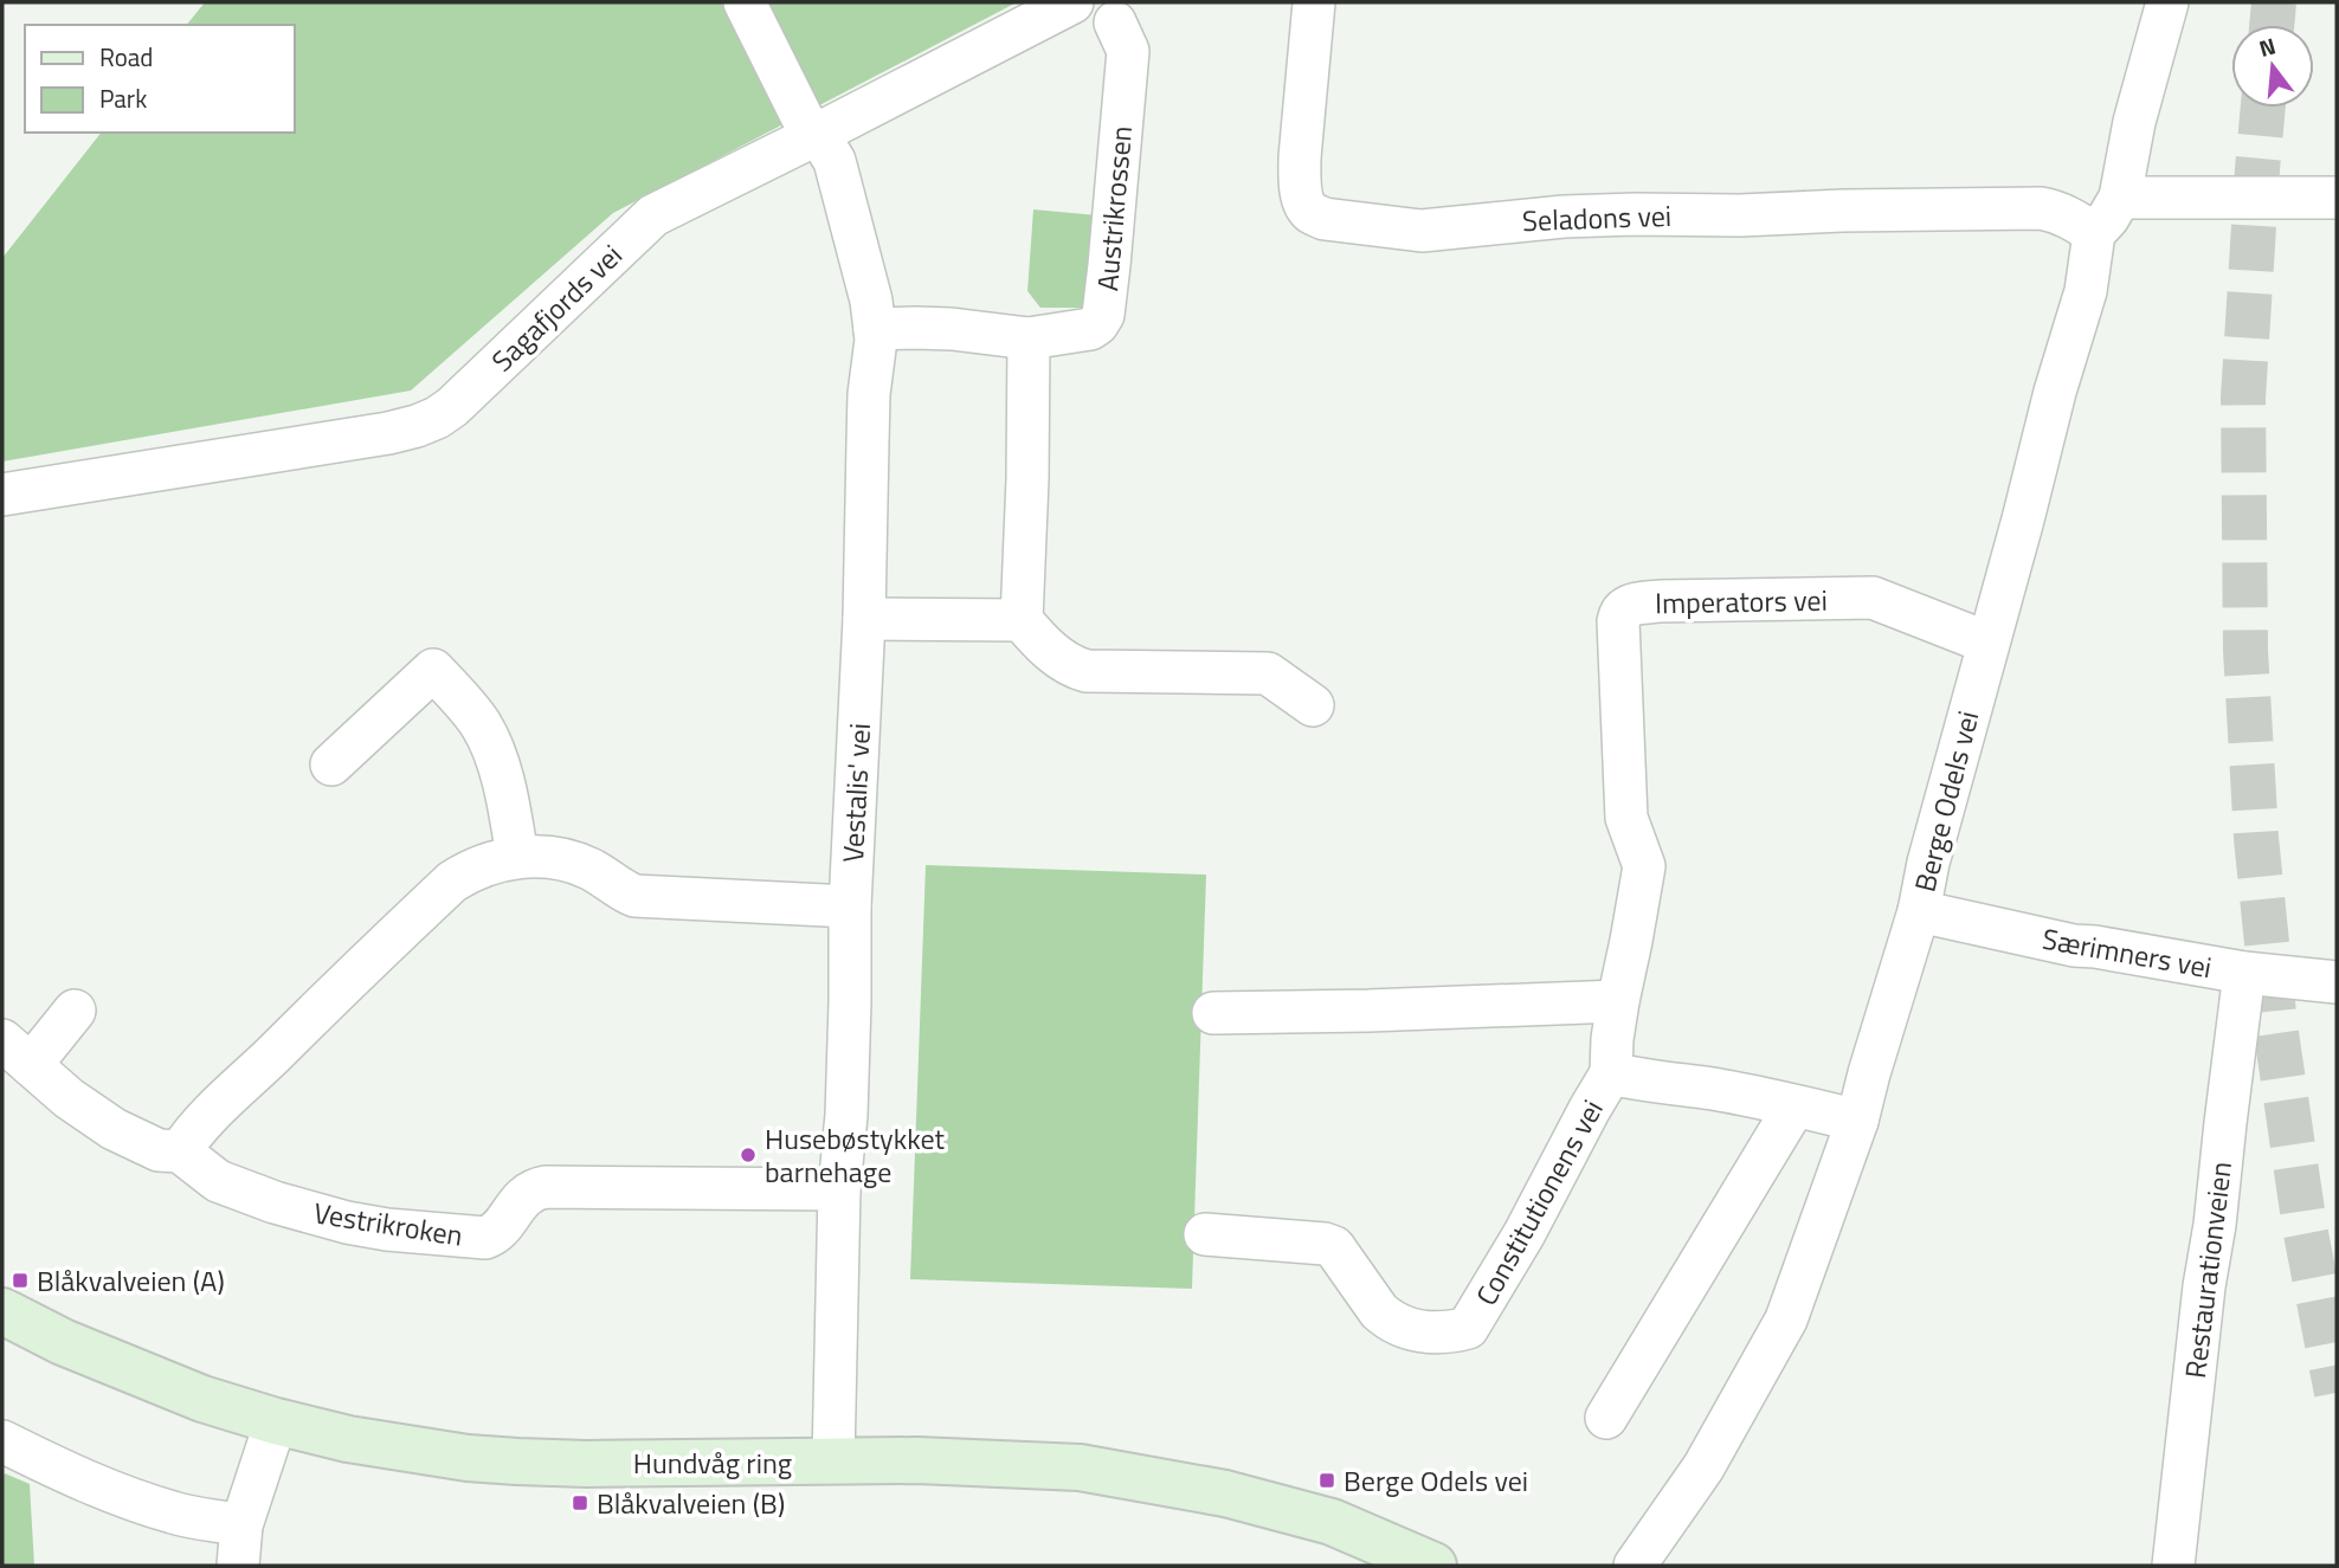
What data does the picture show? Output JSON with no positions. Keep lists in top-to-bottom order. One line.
{"streets":{"main road":["Hundvåg ring"],"street":["Austrikrossen","Seladons vei","Sagafjords vei","Imperators vei","Vestalis' vei","Berge Odels vei","Særimners vei","Constitutionens vei","Vestrikroken","Restaurationveien"]},"crossings":[["Austrikrossen","Vestalis' vei"],["Seladons vei","Berge Odels vei"],["Sagafjords vei","Vestalis' vei"],["Imperators vei","Berge Odels vei"],["Imperators vei","Constitutionens vei"],["Vestalis' vei","Vestrikroken"],["Vestalis' vei","Hundvåg ring"],["Berge Odels vei","Særimners vei"],["Berge Odels vei","Constitutionens vei"],["Særimners vei","Restaurationveien"]],"places":{"other":["Husebøstykket barnehage"],"transit":["Blåkvalveien (A)","Berge Odels vei","Blåkvalveien (B)"]},"legend":["Road","Park"],"north":"top"}
